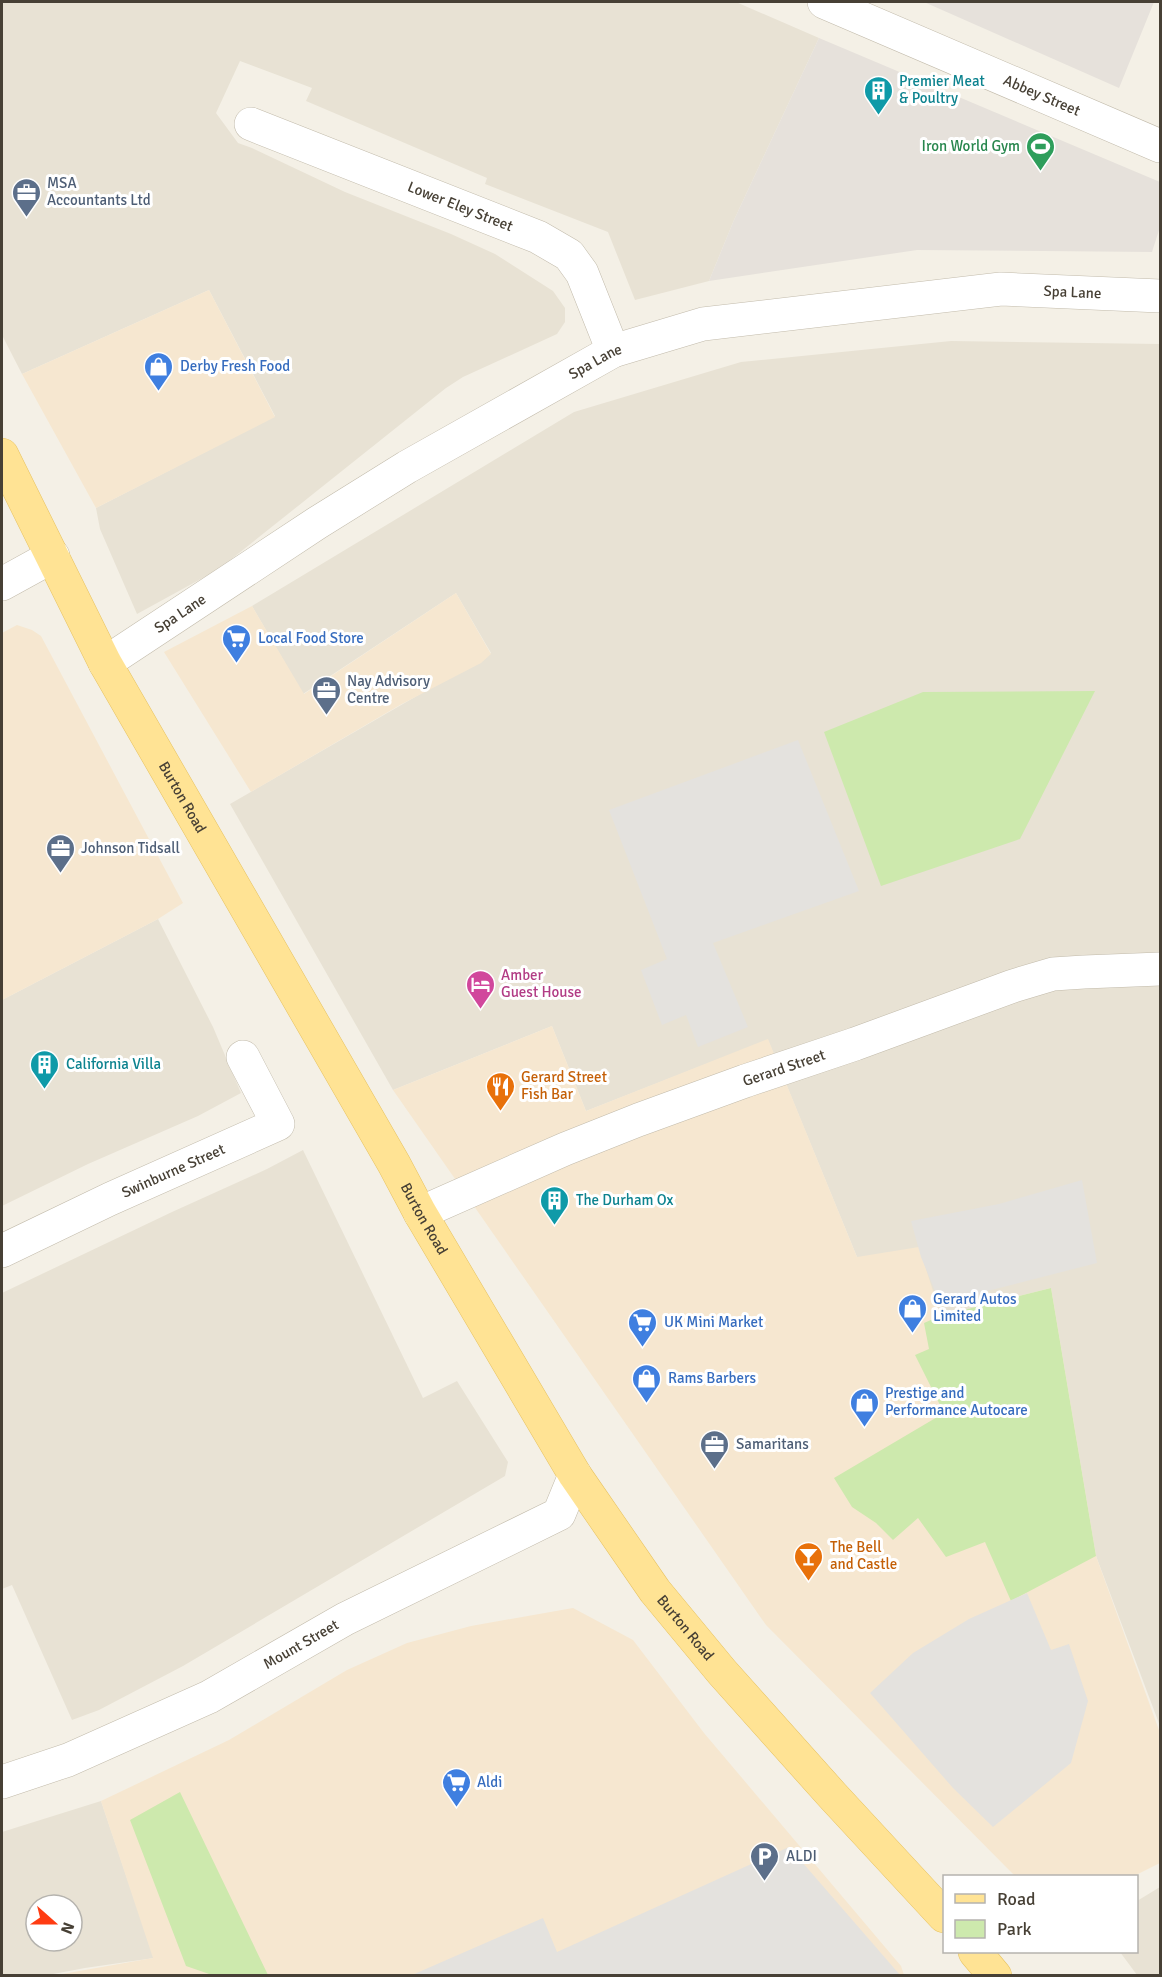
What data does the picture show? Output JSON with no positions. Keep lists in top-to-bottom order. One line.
{"streets":{"main road":["Burton Road"],"street":["Abbey Street","Lower Eley Street","Spa Lane","Gerard Street","Swinburne Street","Mount Street"]},"crossings":[["Lower Eley Street","Spa Lane"],["Spa Lane","Burton Road"],["Burton Road","Gerard Street"],["Burton Road","Mount Street"]],"places":{"building":["Premier Meat & Poultry","California Villa","The Durham Ox"],"sports":["Iron World Gym"],"office":["MSA Accountants Ltd","Nay Advisory Centre","Johnson Tidsall","Samaritans"],"shop":["Derby Fresh Food","Gerard Autos Limited","Rams Barbers","Prestige and Performance Autocare"],"supermarket":["Local Food Store","UK Mini Market","Aldi"],"hotel":["Amber Guest House"],"restaurant":["Gerard Street Fish Bar"],"bar":["The Bell and Castle"],"parking":["ALDI"]},"legend":["Road","Park"],"north":"right"}
